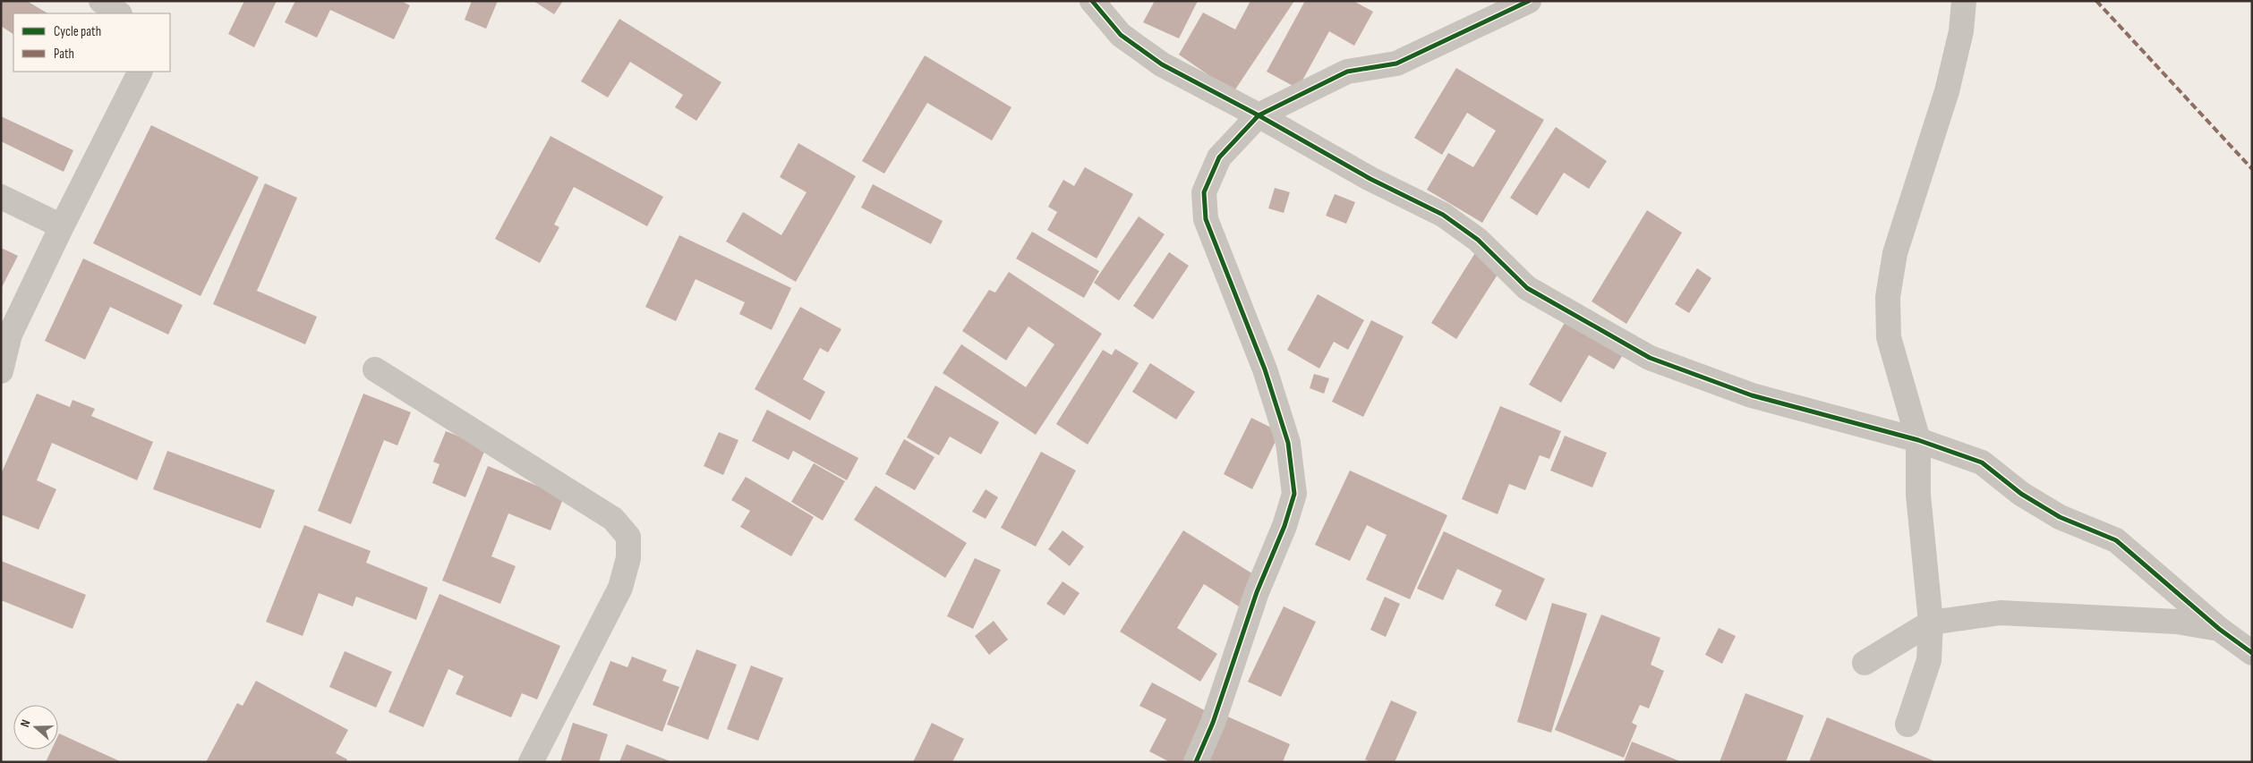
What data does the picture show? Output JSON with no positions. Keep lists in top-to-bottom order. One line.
{"legend":["Cycle path","Path"],"north":"left"}
